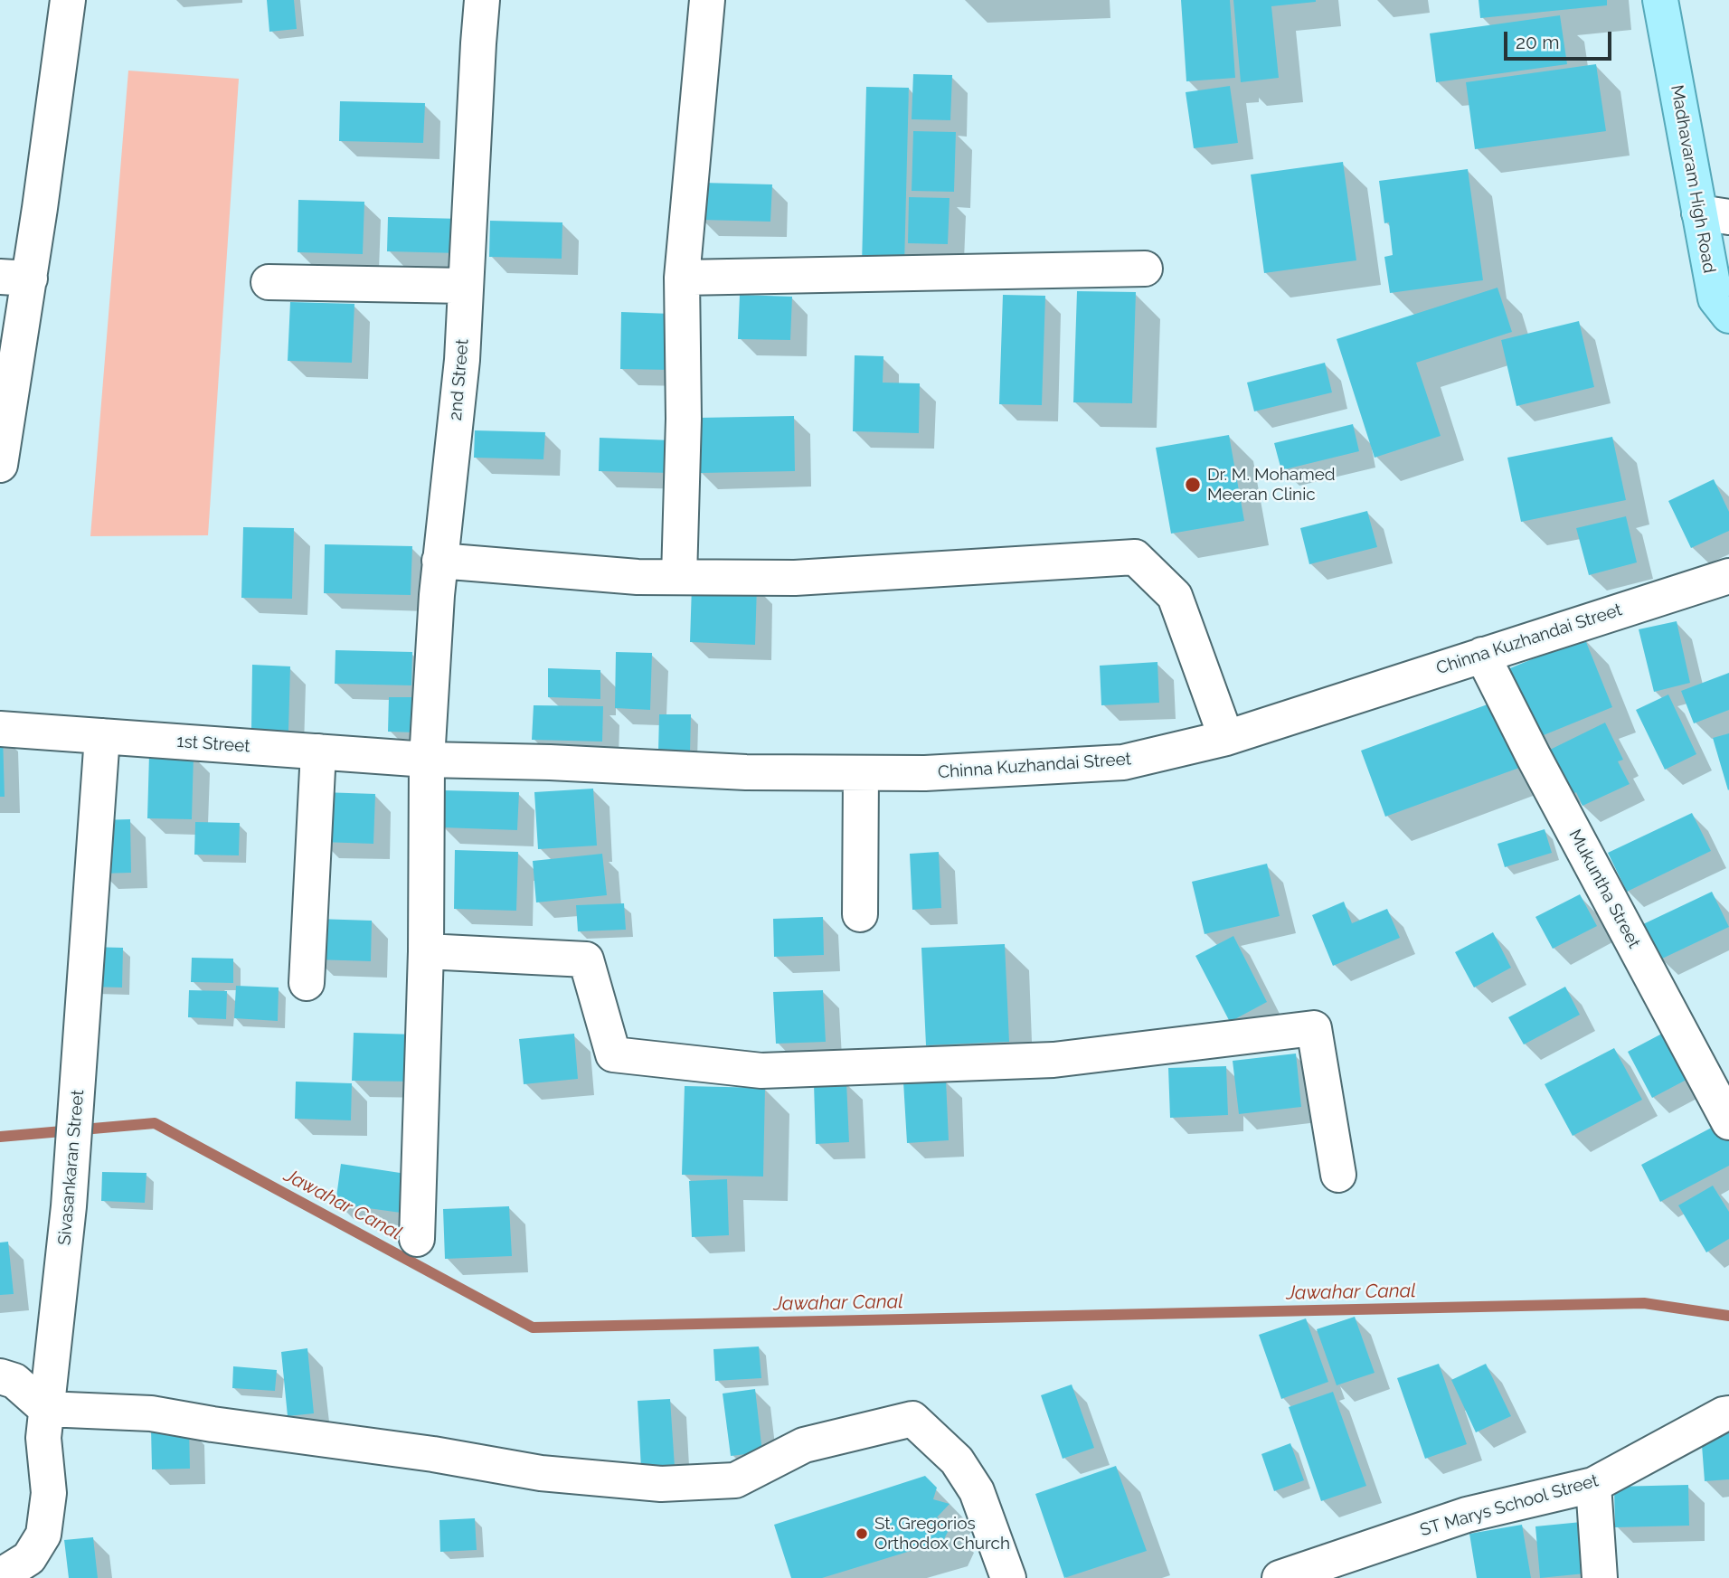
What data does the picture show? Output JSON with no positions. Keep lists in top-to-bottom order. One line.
{"streets":{"main road":["Madhavaram High Road"],"street":["2nd Street","Chinna Kuzhandai Street","1st Street","Mukuntha Street","Sivasankaran Street","ST Marys School Street"]},"crossings":[["2nd Street","Chinna Kuzhandai Street"],["2nd Street","1st Street"],["Chinna Kuzhandai Street","1st Street"],["Chinna Kuzhandai Street","Mukuntha Street"],["1st Street","Sivasankaran Street"]],"water":["Jawahar Canal"],"places":["Dr. M. Mohamed Meeran Clinic","St. Gregorios Orthodox Church"],"scale_bar":"20 m"}
